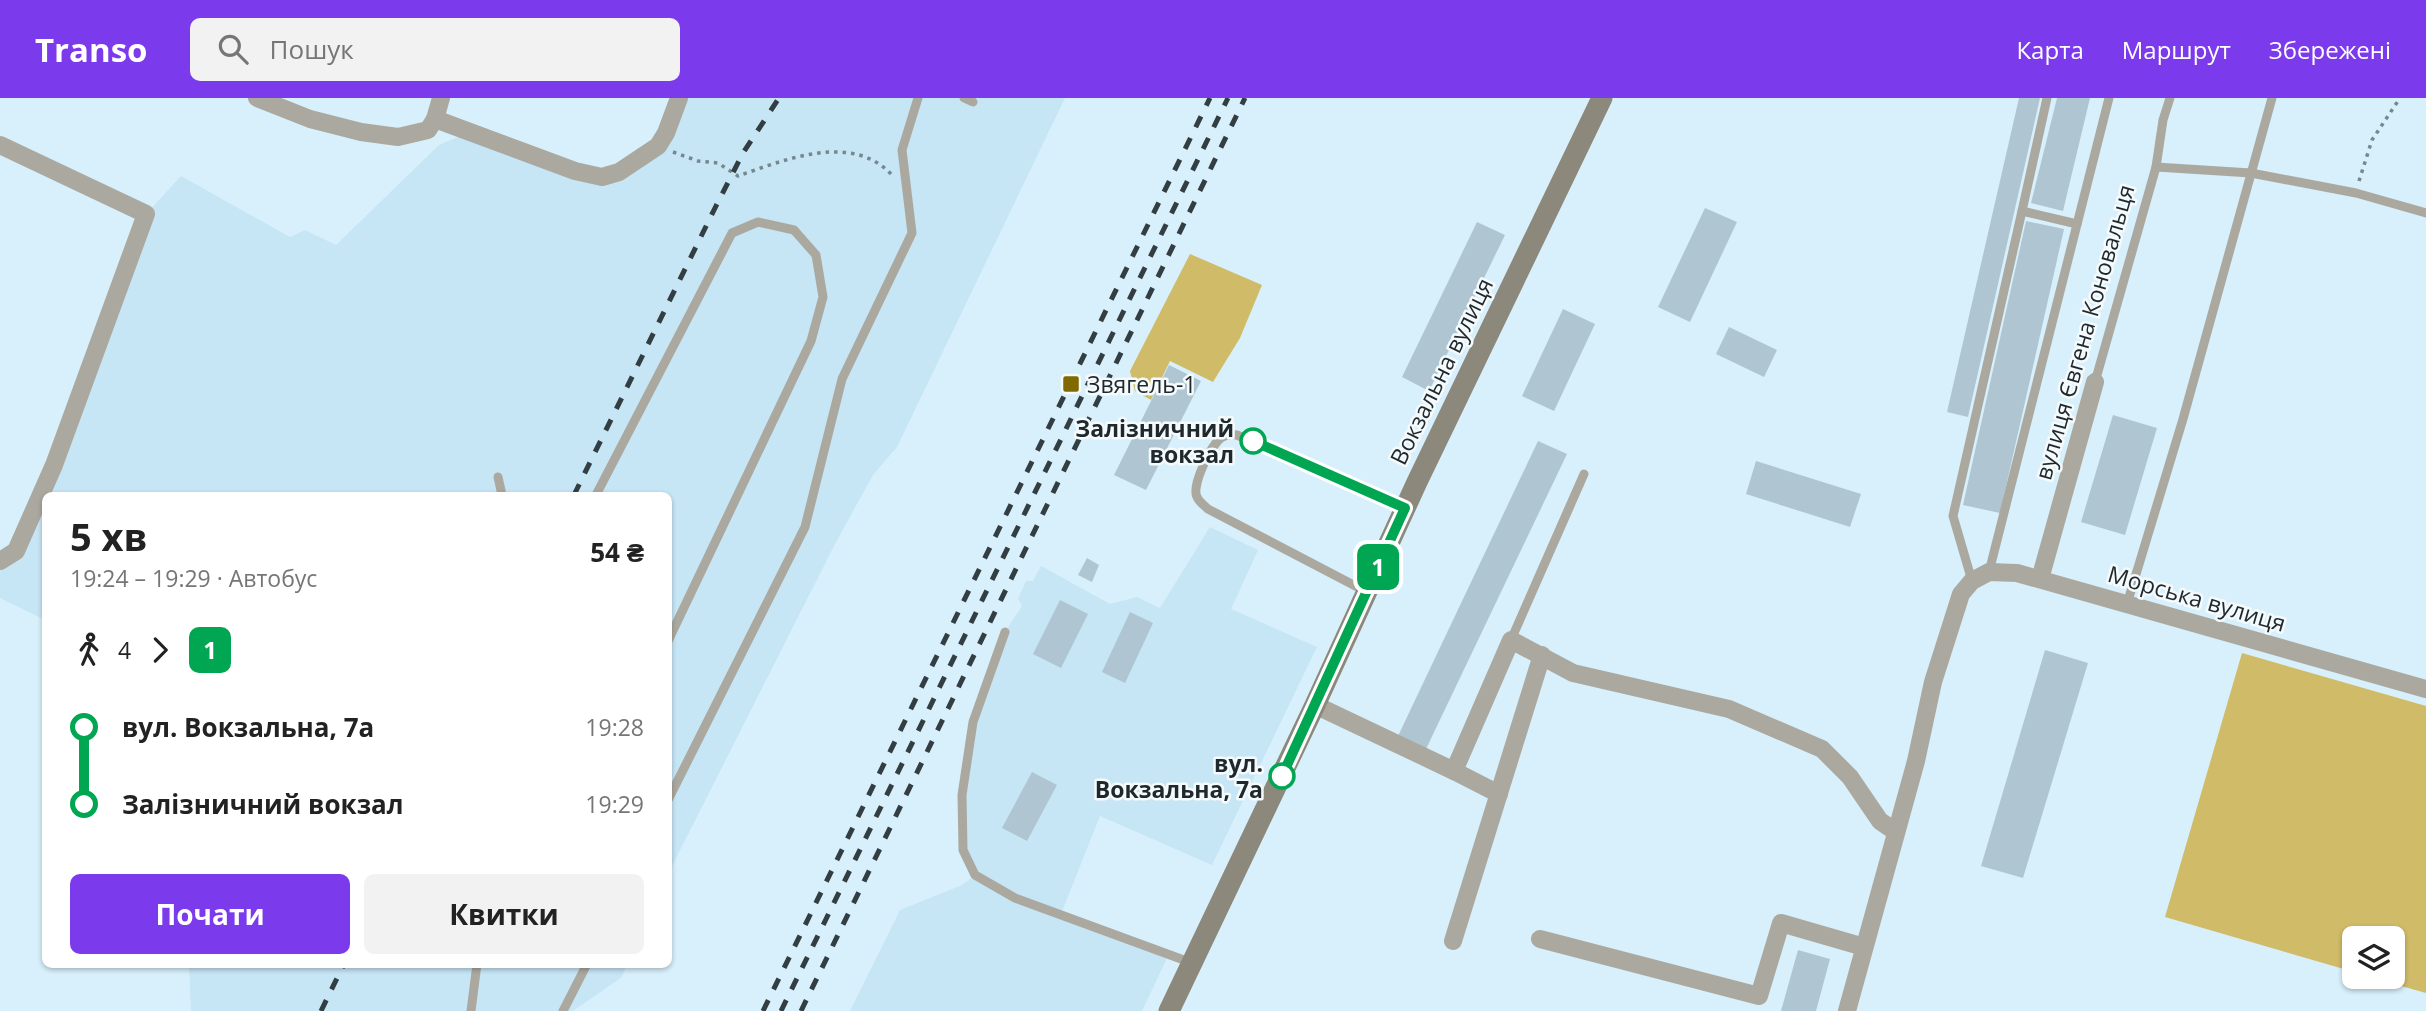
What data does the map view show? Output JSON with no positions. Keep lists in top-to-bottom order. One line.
{"streets":{"street":["вулиця Євгена Коновальця","Вокзальна вулиця","Морська вулиця"]},"crossings":[["вулиця Євгена Коновальця","Морська вулиця"]],"places":{"transit":["Звягель-1"],"other":["Залізничний вокзал","вул. Вокзальна, 7а"]},"lines":["bus line 1"],"page":{"header":"Transo","search":"Пошук","nav":["Карта","Маршрут","Збережені"],"on_map":"1","heading":["5 хв","19:24 – 19:29 · Автобус","54 ₴"],"legs":["4","1"],"list":[{"name":"вул. Вокзальна, 7а","value":"19:28"},{"name":"Залізничний вокзал","value":"19:29"}],"buttons":["Почати","Квитки"]}}
